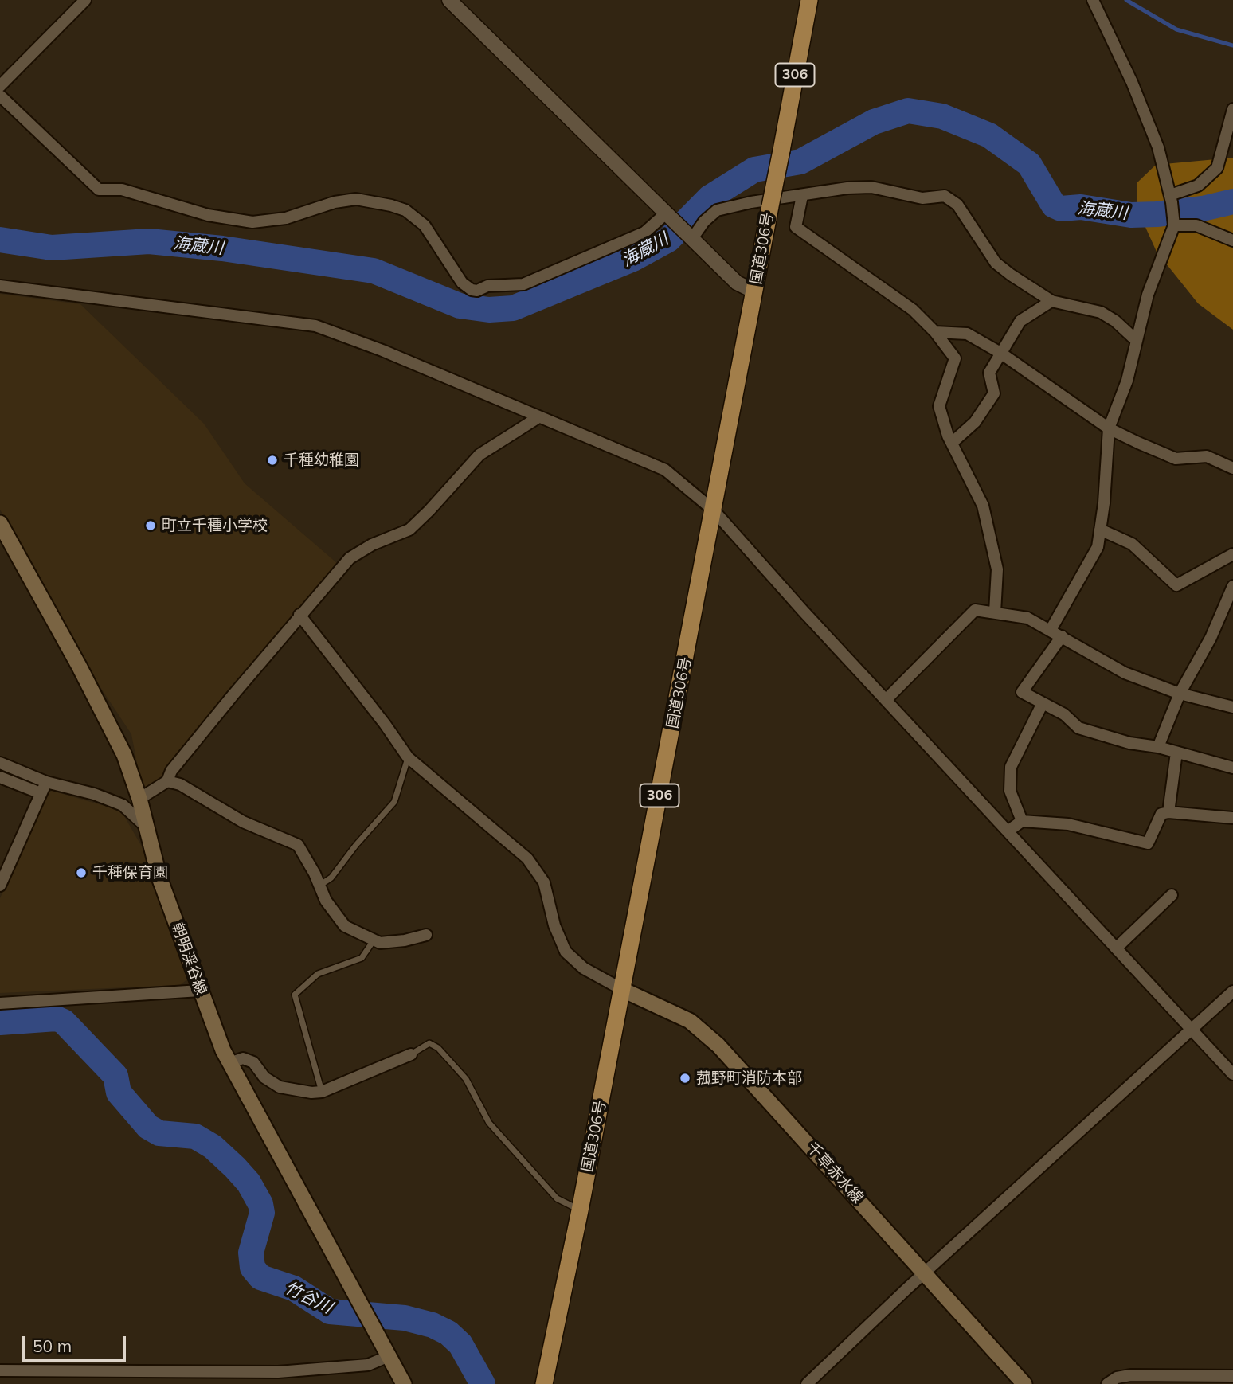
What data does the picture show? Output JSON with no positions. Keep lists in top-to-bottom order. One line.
{"streets":{"highway":["306","国道306号"],"main road":["朝明渓谷線","千草赤水線"]},"crossings":[["国道306号","千草赤水線"]],"water":["海蔵川","竹谷川"],"places":["千種幼稚園","町立千種小学校","千種保育園","菰野町消防本部"],"scale_bar":"50 m"}
